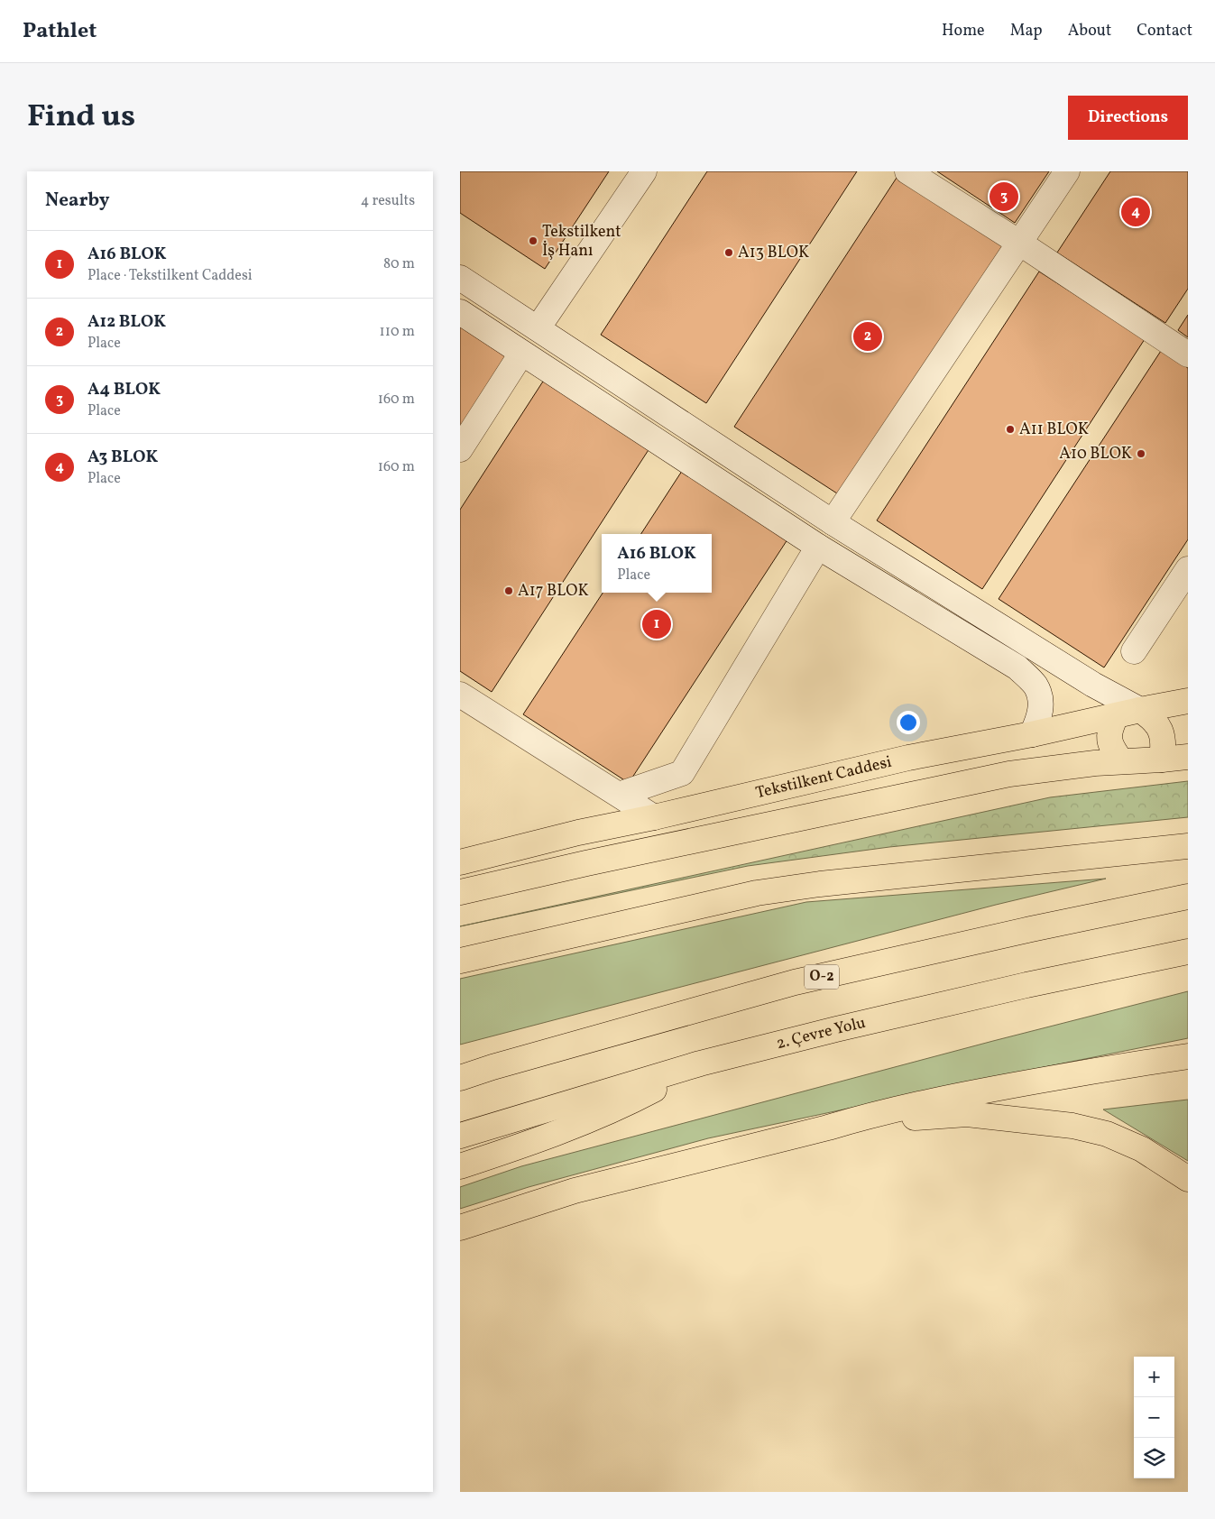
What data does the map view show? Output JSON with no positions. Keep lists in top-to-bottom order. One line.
{"streets":{"main road":["Tekstilkent Caddesi","O-2","2. Çevre Yolu"]},"places":["Tekstilkent İş Hanı","A13 BLOK","A11 BLOK","A10 BLOK","A17 BLOK"],"page":{"header":"Pathlet","nav":["Home","Map","About","Contact"],"title":"Find us","buttons":"Directions","heading":["Nearby","4 results"],"pins":["3","4","2","1"],"list":[{"mark":"1","name":"A16 BLOK","note":"Place · Tekstilkent Caddesi","value":"80 m"},{"mark":"2","name":"A12 BLOK","note":"Place","value":"110 m"},{"mark":"3","name":"A4 BLOK","note":"Place","value":"160 m"},{"mark":"4","name":"A3 BLOK","note":"Place","value":"160 m"}],"popup":["A16 BLOK","Place"],"map_buttons":["+","−"]}}
